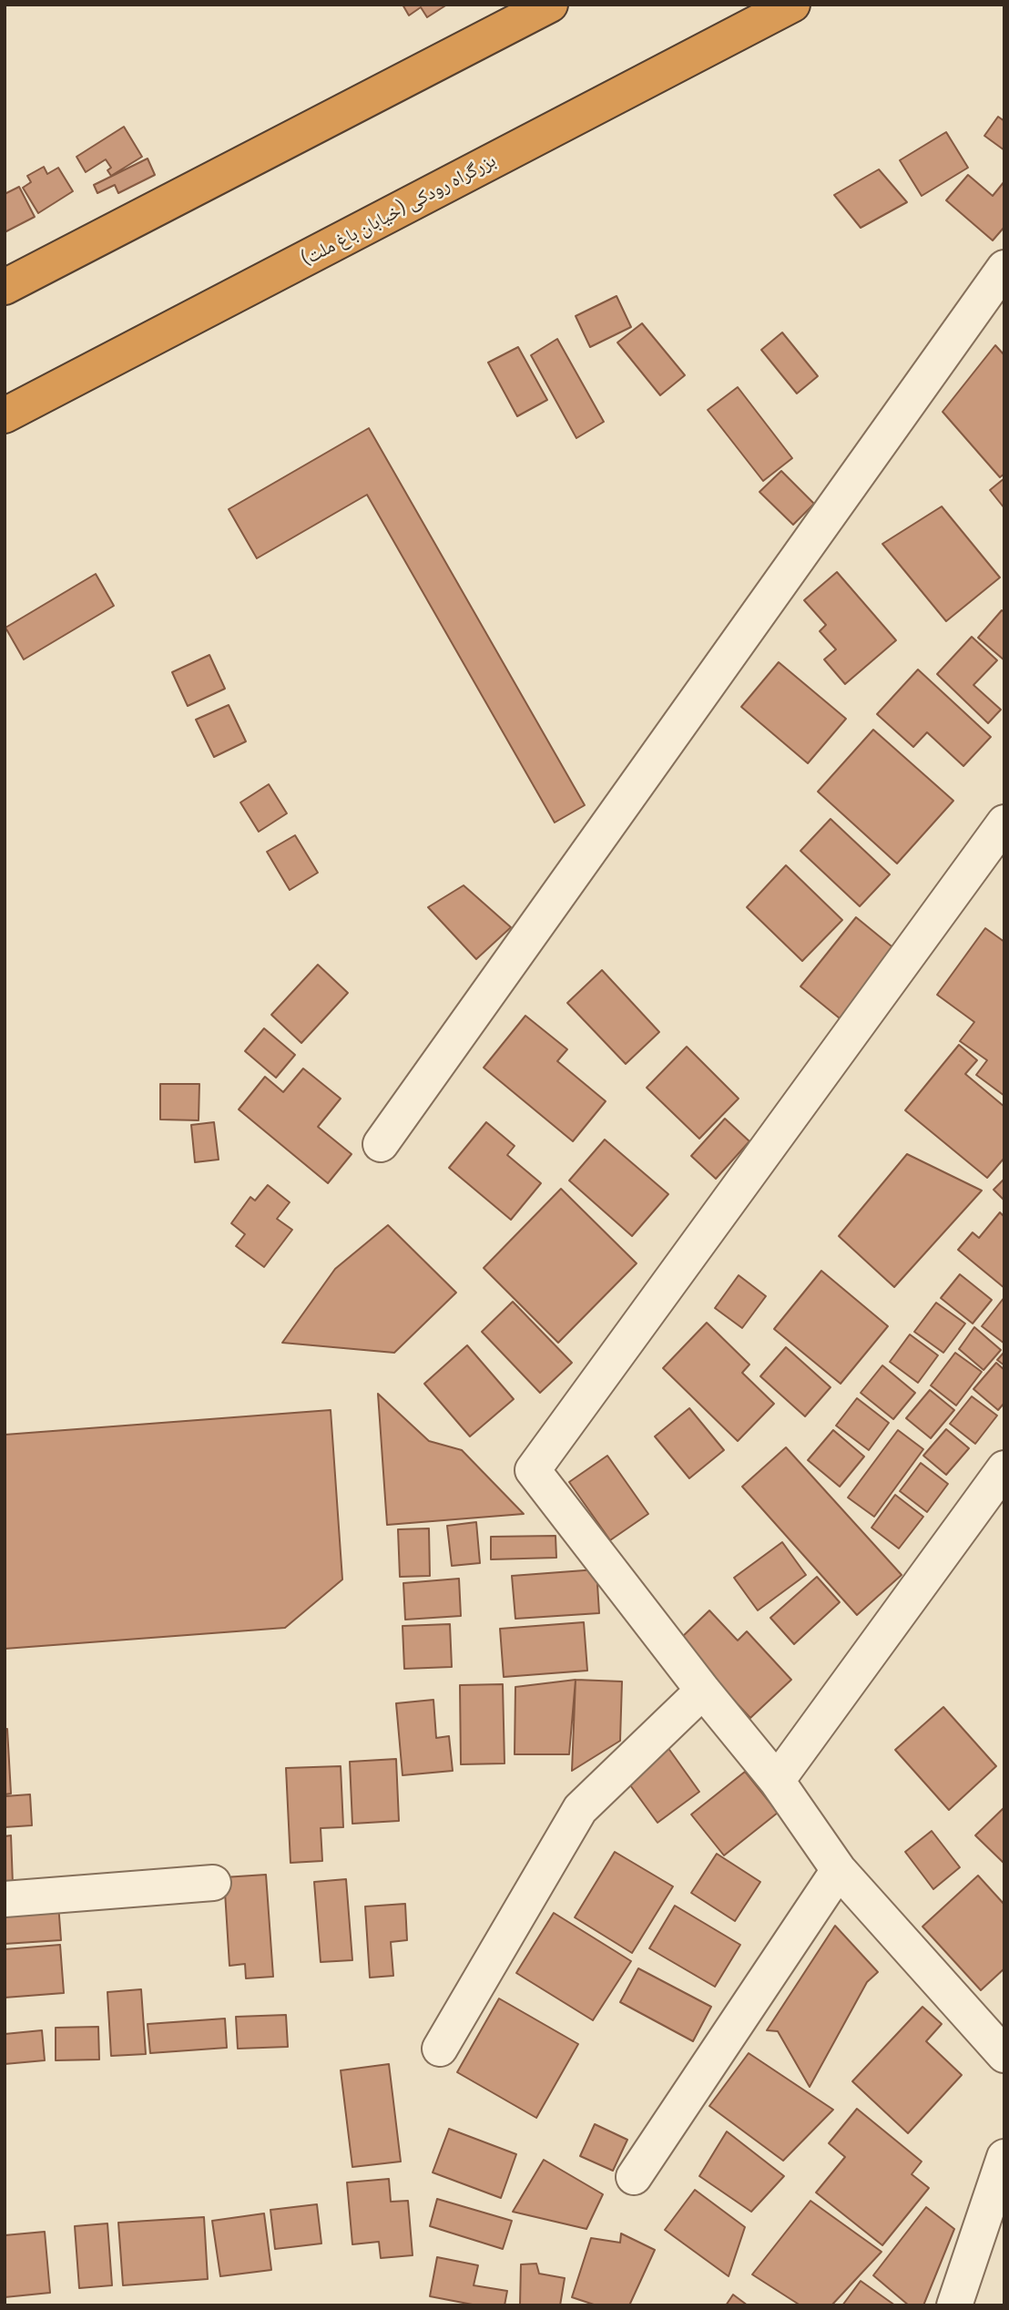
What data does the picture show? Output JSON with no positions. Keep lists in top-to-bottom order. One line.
{"streets":{"highway":["بزرگراه رودکی (خیابان باغ ملت)"]}}
